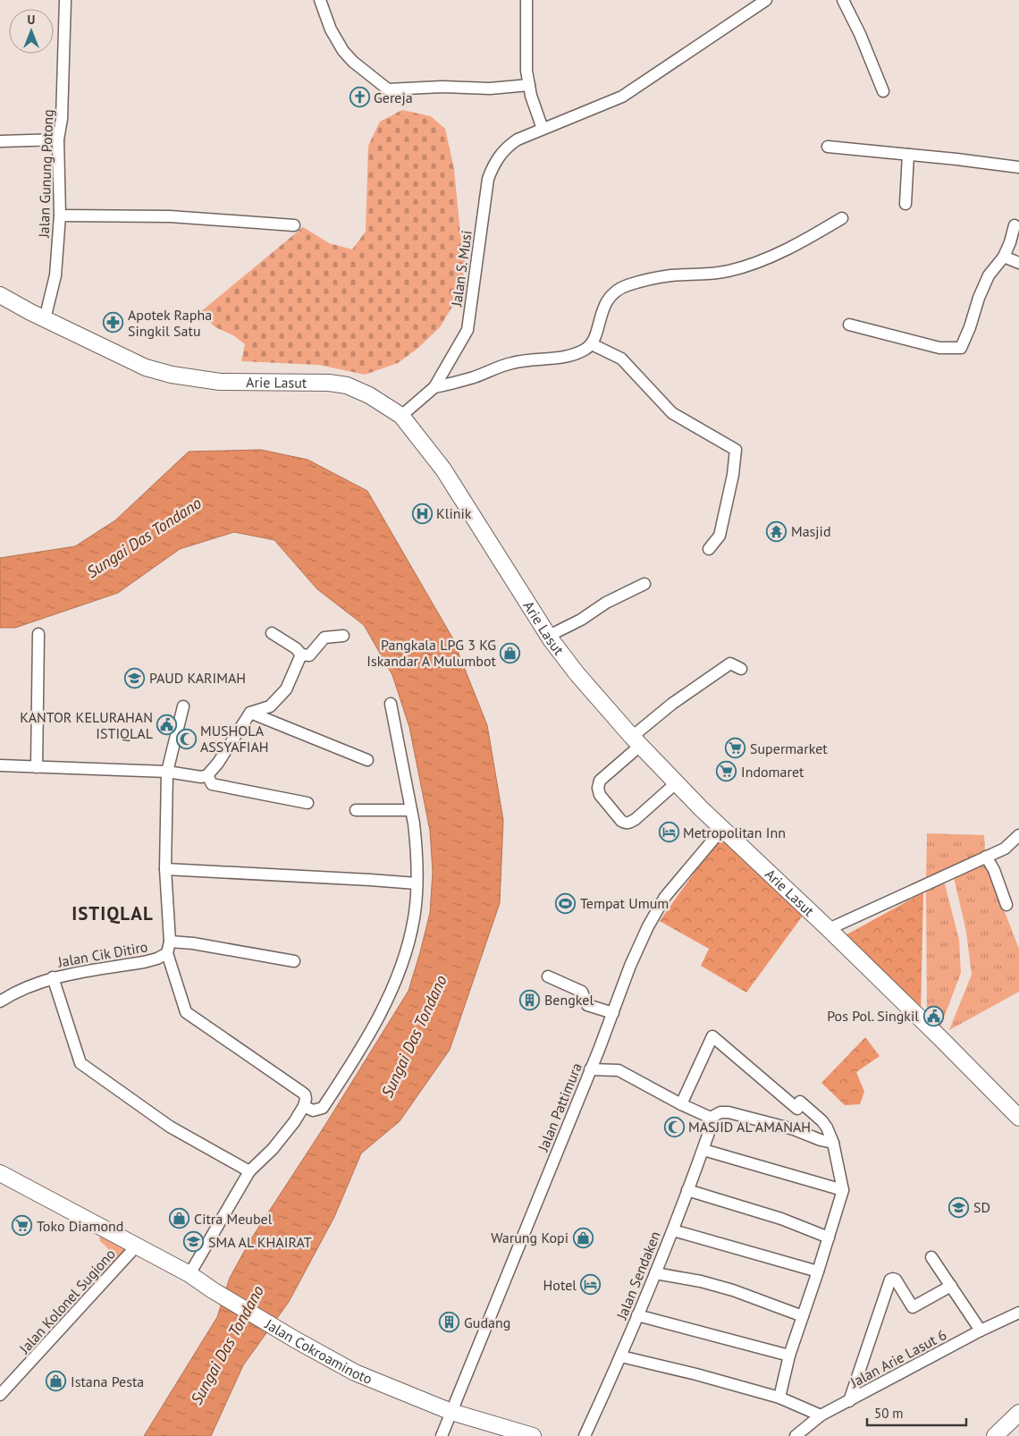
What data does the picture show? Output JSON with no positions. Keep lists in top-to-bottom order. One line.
{"streets":{"main road":["Arie Lasut","Jalan Cokroaminoto"],"street":["Jalan Gunung Potong","Jalan S. Musi","Jalan Cik Ditiro","Jalan Pattimura","Jalan Sendaken","Jalan Kolonel Sugiono","Jalan Arie Lasut 6"]},"crossings":[["Jalan Gunung Potong","Arie Lasut"],["Jalan S. Musi","Arie Lasut"],["Arie Lasut","Jalan Pattimura"],["Jalan Pattimura","Jalan Cokroaminoto"],["Jalan Kolonel Sugiono","Jalan Cokroaminoto"]],"districts":["ISTIQLAL"],"water":["Sungai Das Tondano"],"places":{"church":["Gereja"],"pharmacy":["Apotek Rapha Singkil Satu"],"hospital":["Klinik"],"temple":["Masjid"],"shop":["Pangkala LPG 3 KG Iskandar A Mulumbot","Citra Meubel","Warung Kopi","Istana Pesta"],"school or university":["PAUD KARIMAH","SD","SMA AL KHAIRAT"],"public building":["KANTOR KELURAHAN ISTIQLAL","Pos Pol. Singkil"],"mosque":["MUSHOLA ASSYAFIAH","MASJID AL AMANAH"],"supermarket":["Supermarket","Indomaret","Toko Diamond"],"hotel":["Metropolitan Inn","Hotel"],"sports":["Tempat Umum"],"building":["Bengkel","Gudang"]},"scale_bar":"50 m","north":"top"}
